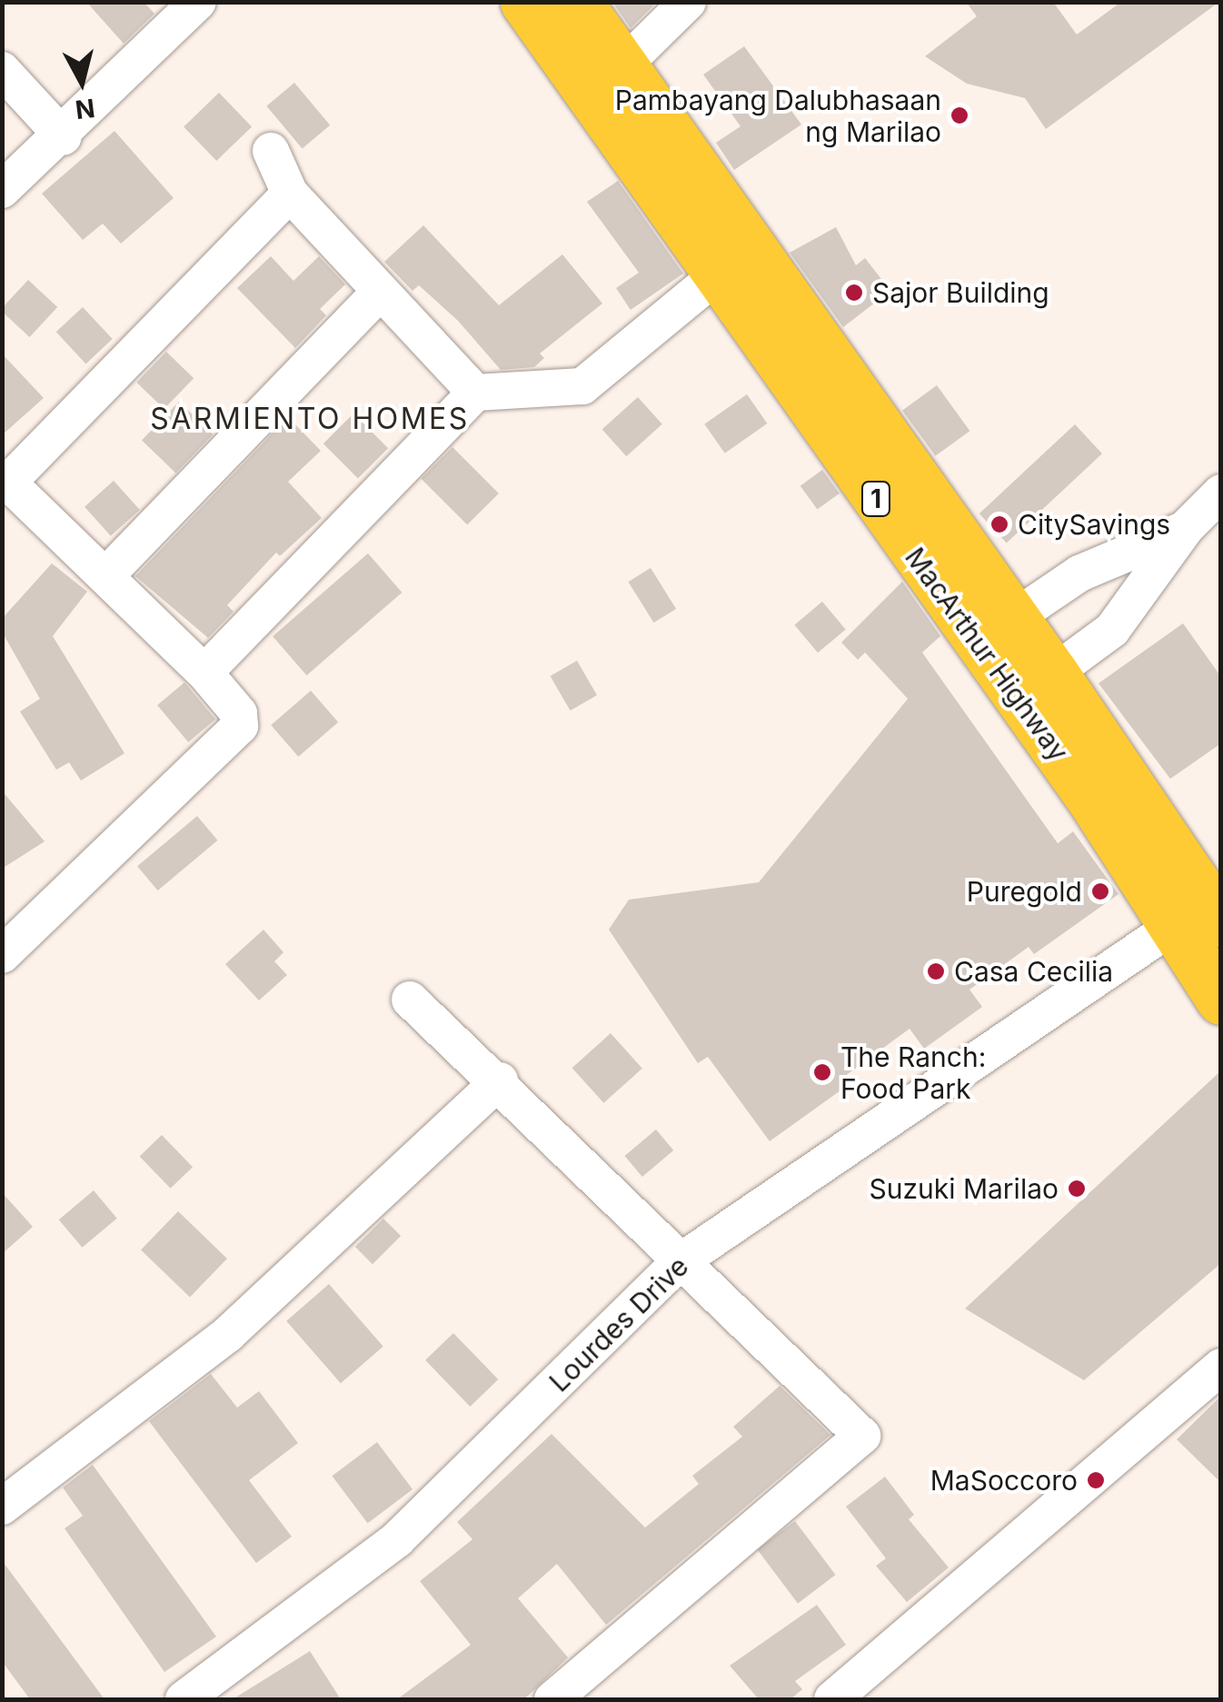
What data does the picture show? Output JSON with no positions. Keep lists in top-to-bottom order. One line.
{"streets":{"highway":["1","MacArthur Highway"],"street":["Lourdes Drive"]},"crossings":[["MacArthur Highway","Lourdes Drive"]],"districts":["SARMIENTO HOMES"],"places":["Pambayang Dalubhasaan ng Marilao","Sajor Building","CitySavings","Puregold","Casa Cecilia","The Ranch: Food Park","Suzuki Marilao","MaSoccoro"],"north":"bottom"}
